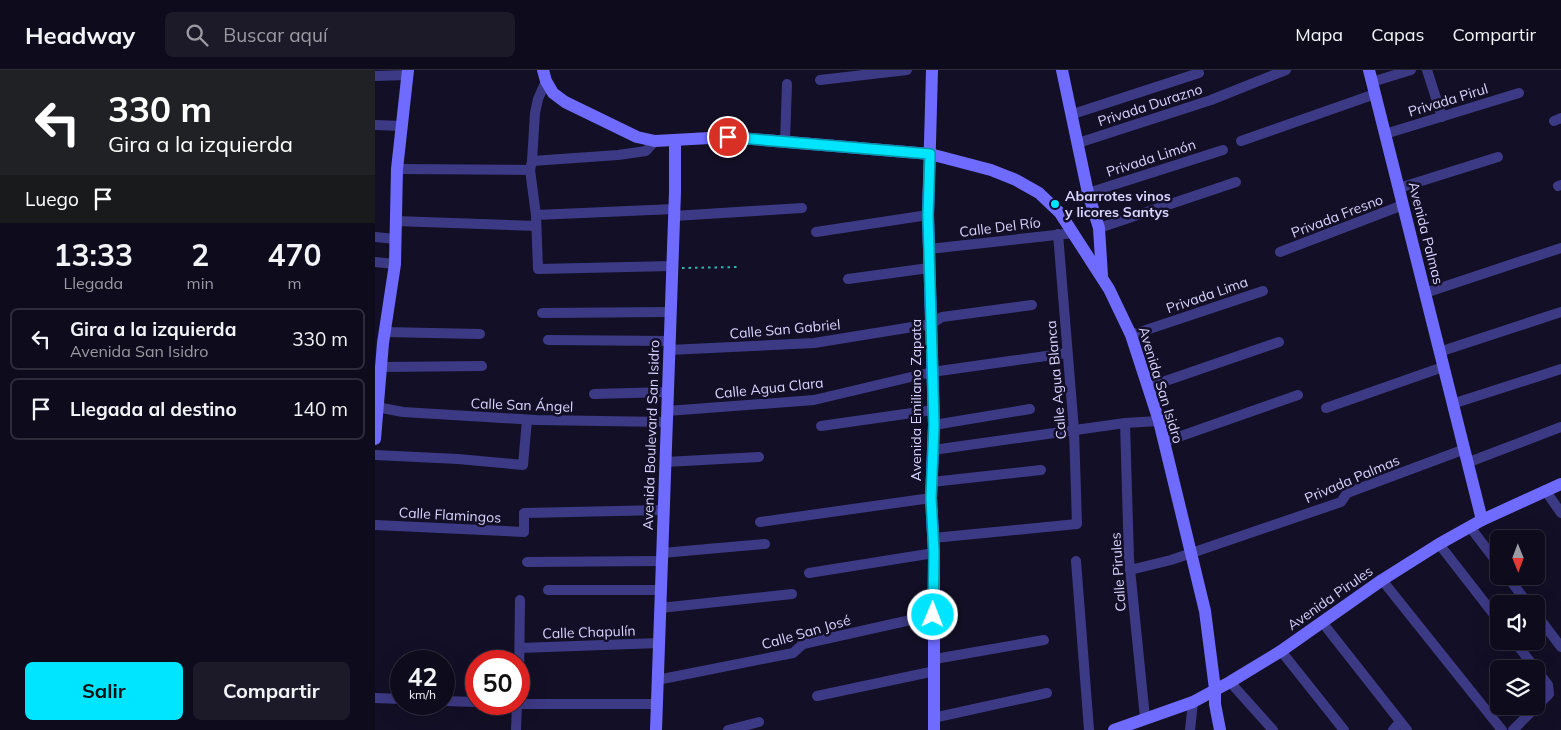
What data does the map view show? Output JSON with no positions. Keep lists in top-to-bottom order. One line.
{"streets":{"main road":["Avenida Palmas","Avenida San Isidro","Avenida Emiliano Zapata","Avenida Boulevard San Isidro","Avenida Pirules"],"street":["Privada Pirul","Privada Durazno","Privada Limón","Privada Fresno","Calle Del Río","Privada Lima","Calle San Gabriel","Calle Agua Blanca","Calle Agua Clara","Calle San Ángel","Privada Palmas","Calle Flamingos","Calle Pirules","Calle Chapulín","Calle San José"]},"crossings":[["Privada Pirul","Avenida Palmas"],["Privada Fresno","Avenida Palmas"],["Calle Del Río","Calle Agua Blanca"],["Calle Del Río","Avenida San Isidro"],["Calle Del Río","Avenida Emiliano Zapata"],["Avenida Palmas","Privada Palmas"],["Avenida Palmas","Avenida Pirules"],["Privada Lima","Avenida San Isidro"],["Calle San Gabriel","Avenida Emiliano Zapata"],["Calle San Gabriel","Avenida Boulevard San Isidro"],["Calle Agua Blanca","Calle Agua Clara"],["Calle Agua Blanca","Avenida Emiliano Zapata"],["Avenida San Isidro","Avenida Emiliano Zapata"],["Avenida San Isidro","Avenida Boulevard San Isidro"],["Avenida San Isidro","Privada Palmas"],["Avenida San Isidro","Avenida Pirules"],["Calle Agua Clara","Avenida Emiliano Zapata"],["Calle Agua Clara","Calle San Ángel"],["Calle Agua Clara","Avenida Boulevard San Isidro"],["Avenida Emiliano Zapata","Calle San José"],["Calle San Ángel","Avenida Boulevard San Isidro"],["Avenida Boulevard San Isidro","Calle Flamingos"],["Avenida Boulevard San Isidro","Calle Chapulín"],["Avenida Boulevard San Isidro","Calle San José"],["Privada Palmas","Calle Pirules"],["Calle Pirules","Avenida Pirules"]],"places":["Abarrotes vinos y licores Santys"],"north":"bottom","page":{"header":"Headway","search":"Buscar aquí","nav":["Mapa","Capas","Compartir"],"turn":["330 m","Gira a la izquierda"],"then":"Luego","eta":["13:33","Llegada","2","min","470","m"],"list":[{"name":"Gira a la izquierda","note":"Avenida San Isidro","value":"330 m"},{"name":"Llegada al destino","value":"140 m"}],"speed":"42 km/h","limit":"50","buttons":["Salir","Compartir"]}}
